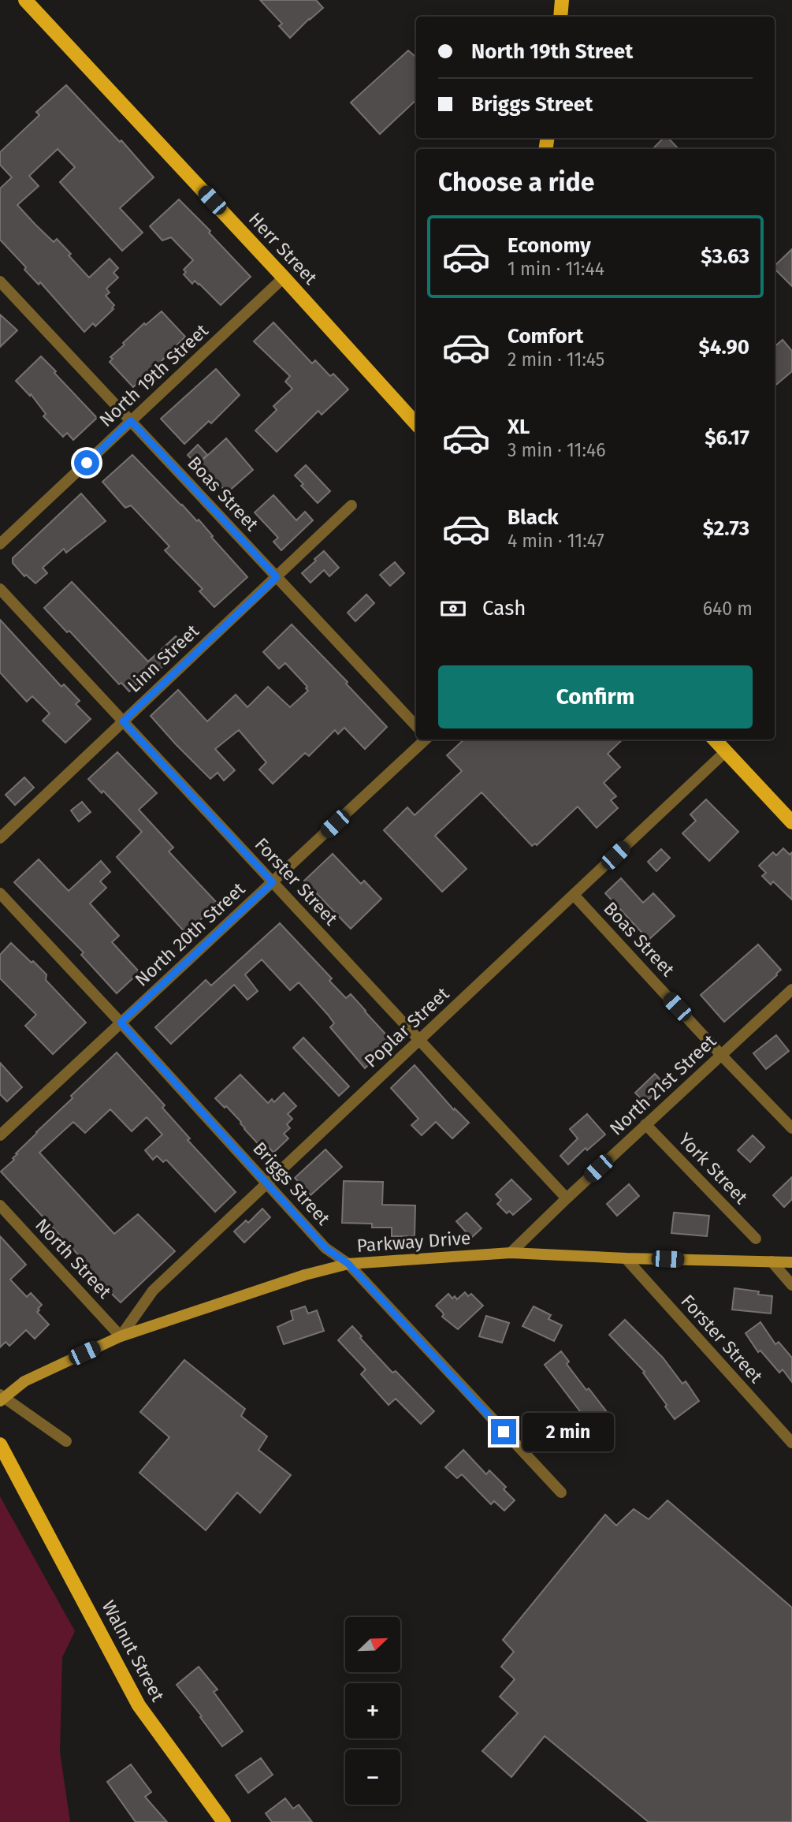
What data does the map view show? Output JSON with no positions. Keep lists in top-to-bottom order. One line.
{"streets":{"main road":["Herr Street","Walnut Street"],"street":["North 19th Street","Boas Street","Linn Street","Forster Street","North 20th Street","Poplar Street","North 21st Street","York Street","Briggs Street","Parkway Drive","North Street"]},"crossings":[["Herr Street","North 19th Street"],["North 19th Street","Boas Street"],["Boas Street","Linn Street"],["Boas Street","Poplar Street"],["Boas Street","North 21st Street"],["Linn Street","Forster Street"],["Forster Street","North 20th Street"],["Forster Street","Poplar Street"],["Forster Street","North 21st Street"],["Forster Street","Parkway Drive"],["North 20th Street","Briggs Street"],["Poplar Street","Briggs Street"],["Poplar Street","Parkway Drive"],["Poplar Street","North Street"],["North 21st Street","York Street"],["North 21st Street","Parkway Drive"],["Briggs Street","Parkway Drive"],["Parkway Drive","North Street"]],"north":"top right","page":{"banner":["North 19th Street","Briggs Street"],"heading":"Choose a ride","list":[{"name":"Economy","note":"1 min · 11:44","value":"$3.63"},{"name":"Comfort","note":"2 min · 11:45","value":"$4.90"},{"name":"XL","note":"3 min · 11:46","value":"$6.17"},{"name":"Black","note":"4 min · 11:47","value":"$2.73"}],"pay":["Cash","640 m"],"buttons":"Confirm","bubble":"2 min","map_buttons":["+","−"]}}
